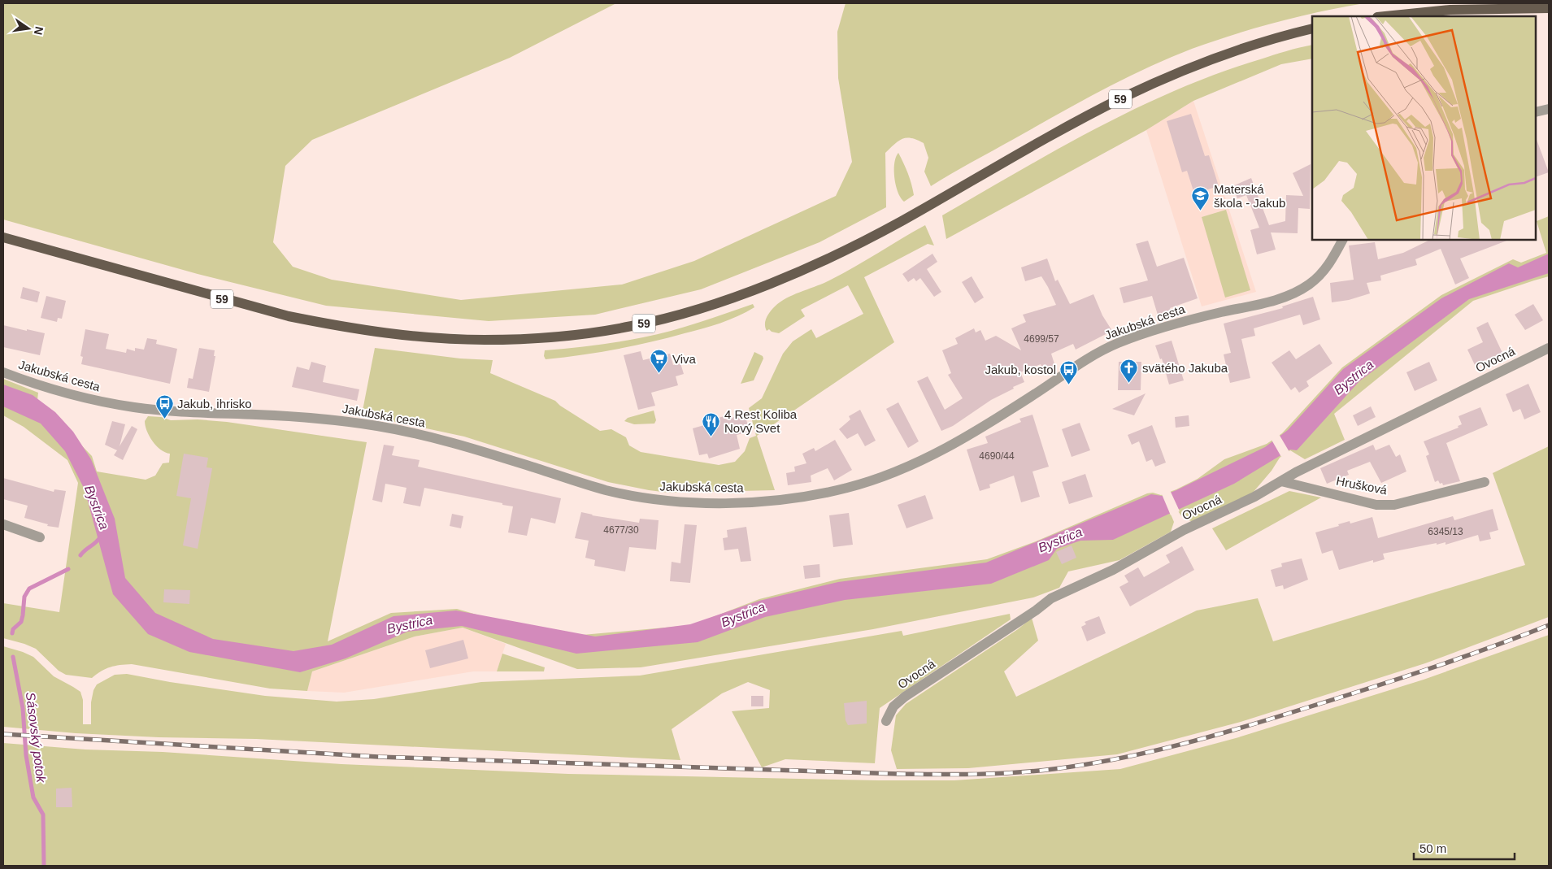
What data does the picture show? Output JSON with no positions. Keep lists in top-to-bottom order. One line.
{"streets":{"main road":["59"],"street":["Jakubská cesta","Ovocná","Hrušková"]},"crossings":[["Ovocná","Hrušková"]],"water":["Bystrica","Sásovský potok"],"places":{"school or university":["Materská škola - Jakub"],"supermarket":["Viva"],"church":["svätého Jakuba"],"bus stop":["Jakub, kostol","Jakub, ihrisko"],"restaurant":["4 Rest Koliba Nový Svet"]},"house_numbers":["4699/57","4690/44","4677/30","6345/13"],"scale_bar":"50 m","north":"right"}
